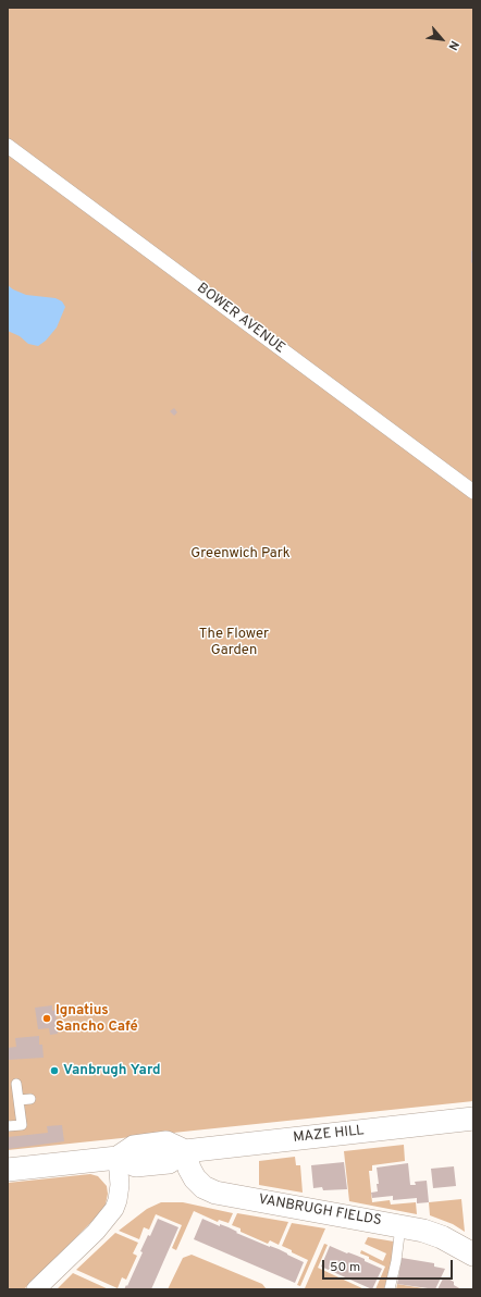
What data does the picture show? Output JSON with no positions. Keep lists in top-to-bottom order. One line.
{"streets":{"street":["BOWER AVENUE","MAZE HILL","VANBRUGH FIELDS"]},"crossings":[["MAZE HILL","VANBRUGH FIELDS"]],"parks":["Greenwich Park","The Flower Garden"],"places":["Ignatius Sancho Café","Vanbrugh Yard"],"scale_bar":"50 m","north":"bottom right"}
